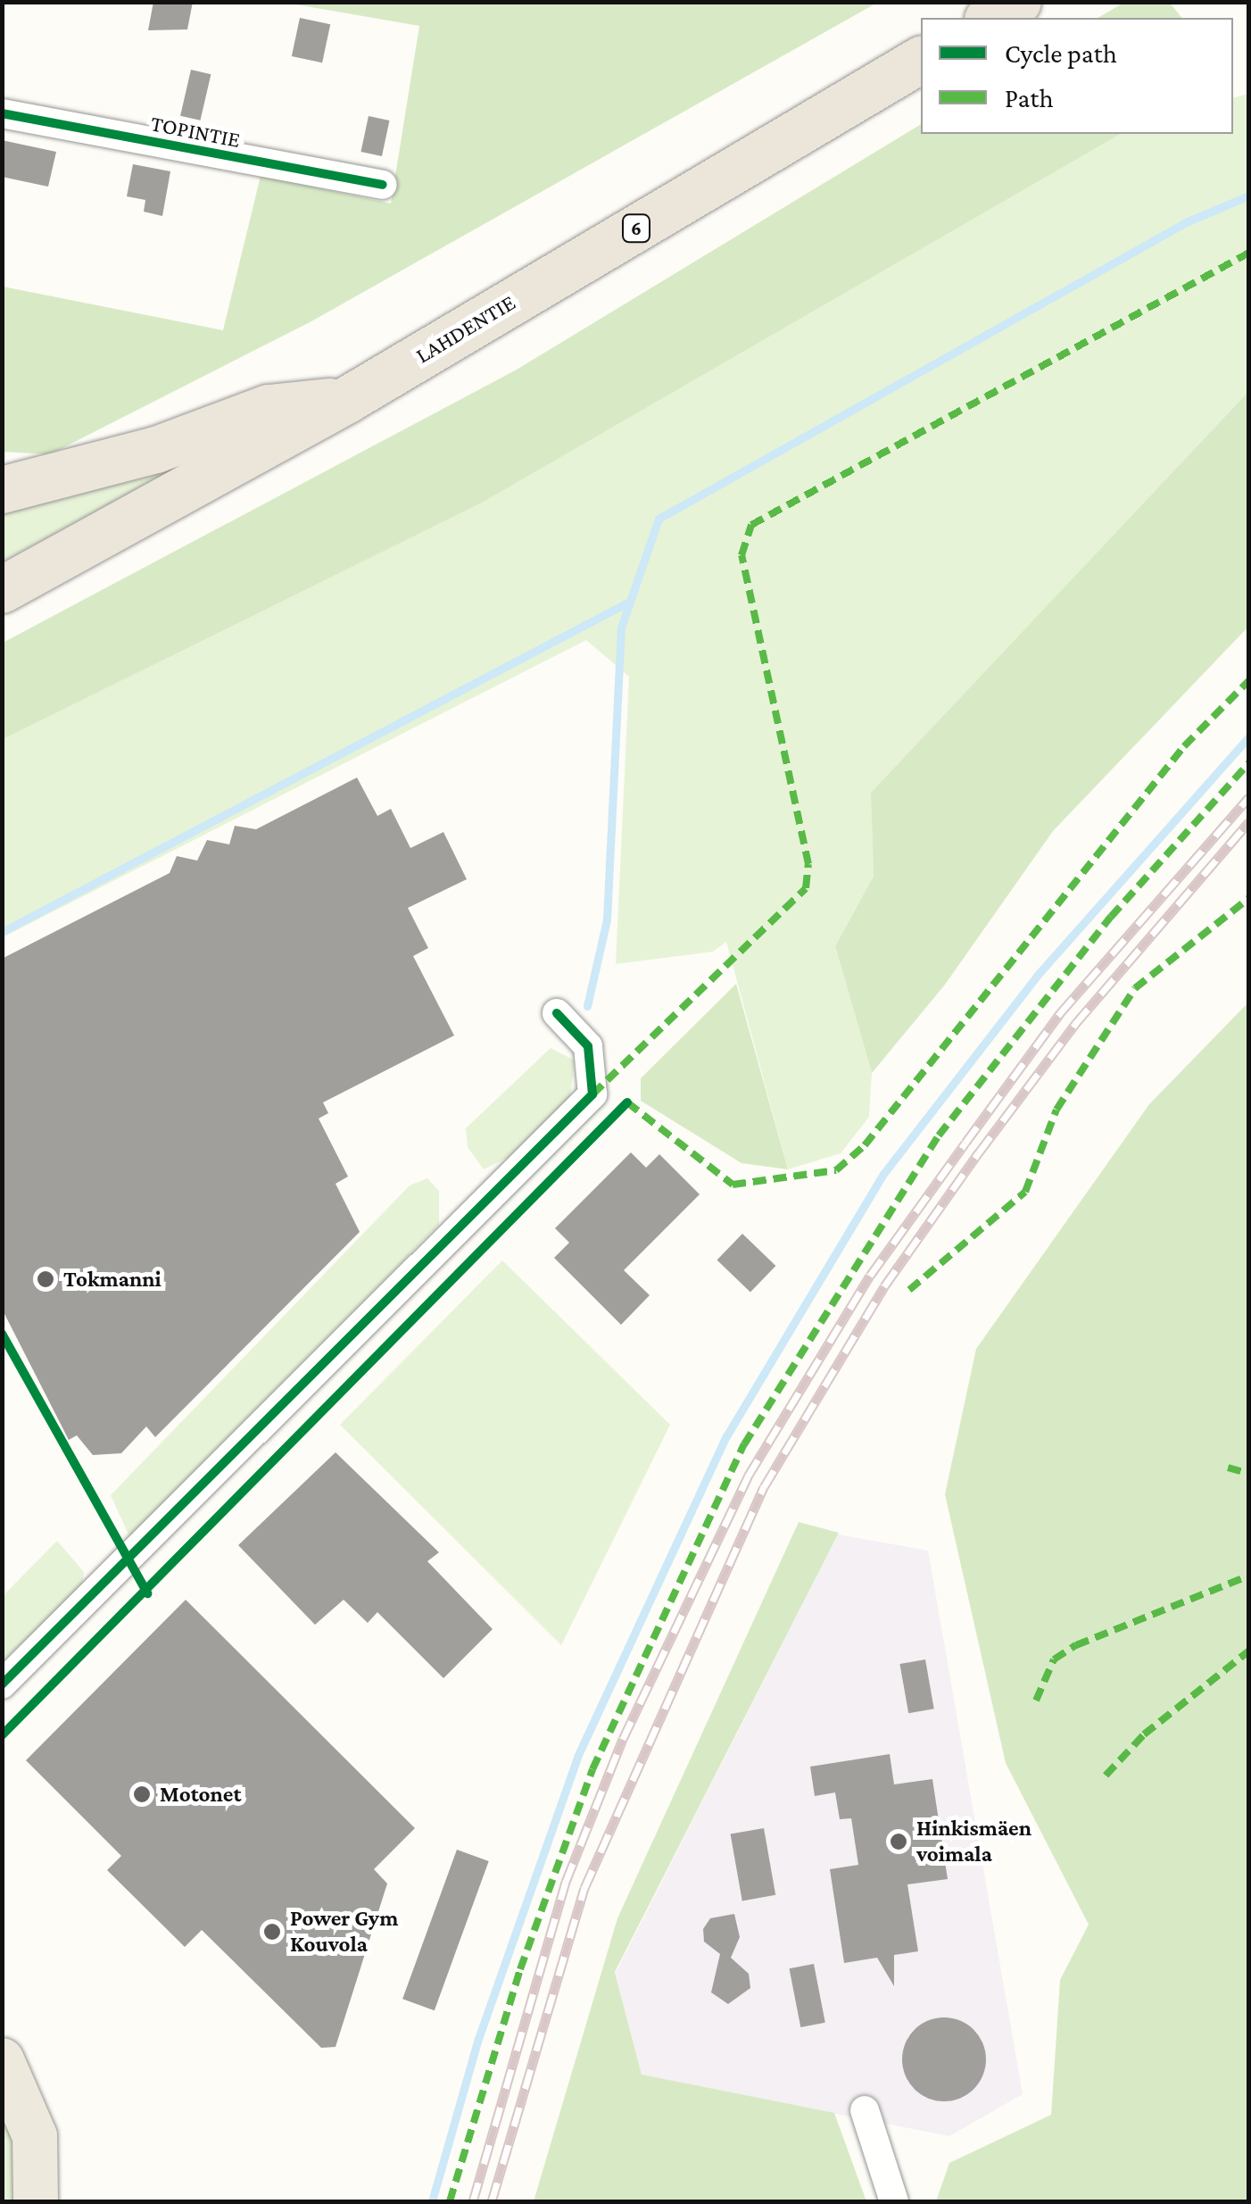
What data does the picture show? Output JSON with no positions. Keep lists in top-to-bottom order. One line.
{"streets":{"highway":["6","LAHDENTIE"],"street":["TOPINTIE"]},"places":["Tokmanni","Motonet","Hinkismäen voimala","Power Gym Kouvola"],"legend":["Cycle path","Path"]}
